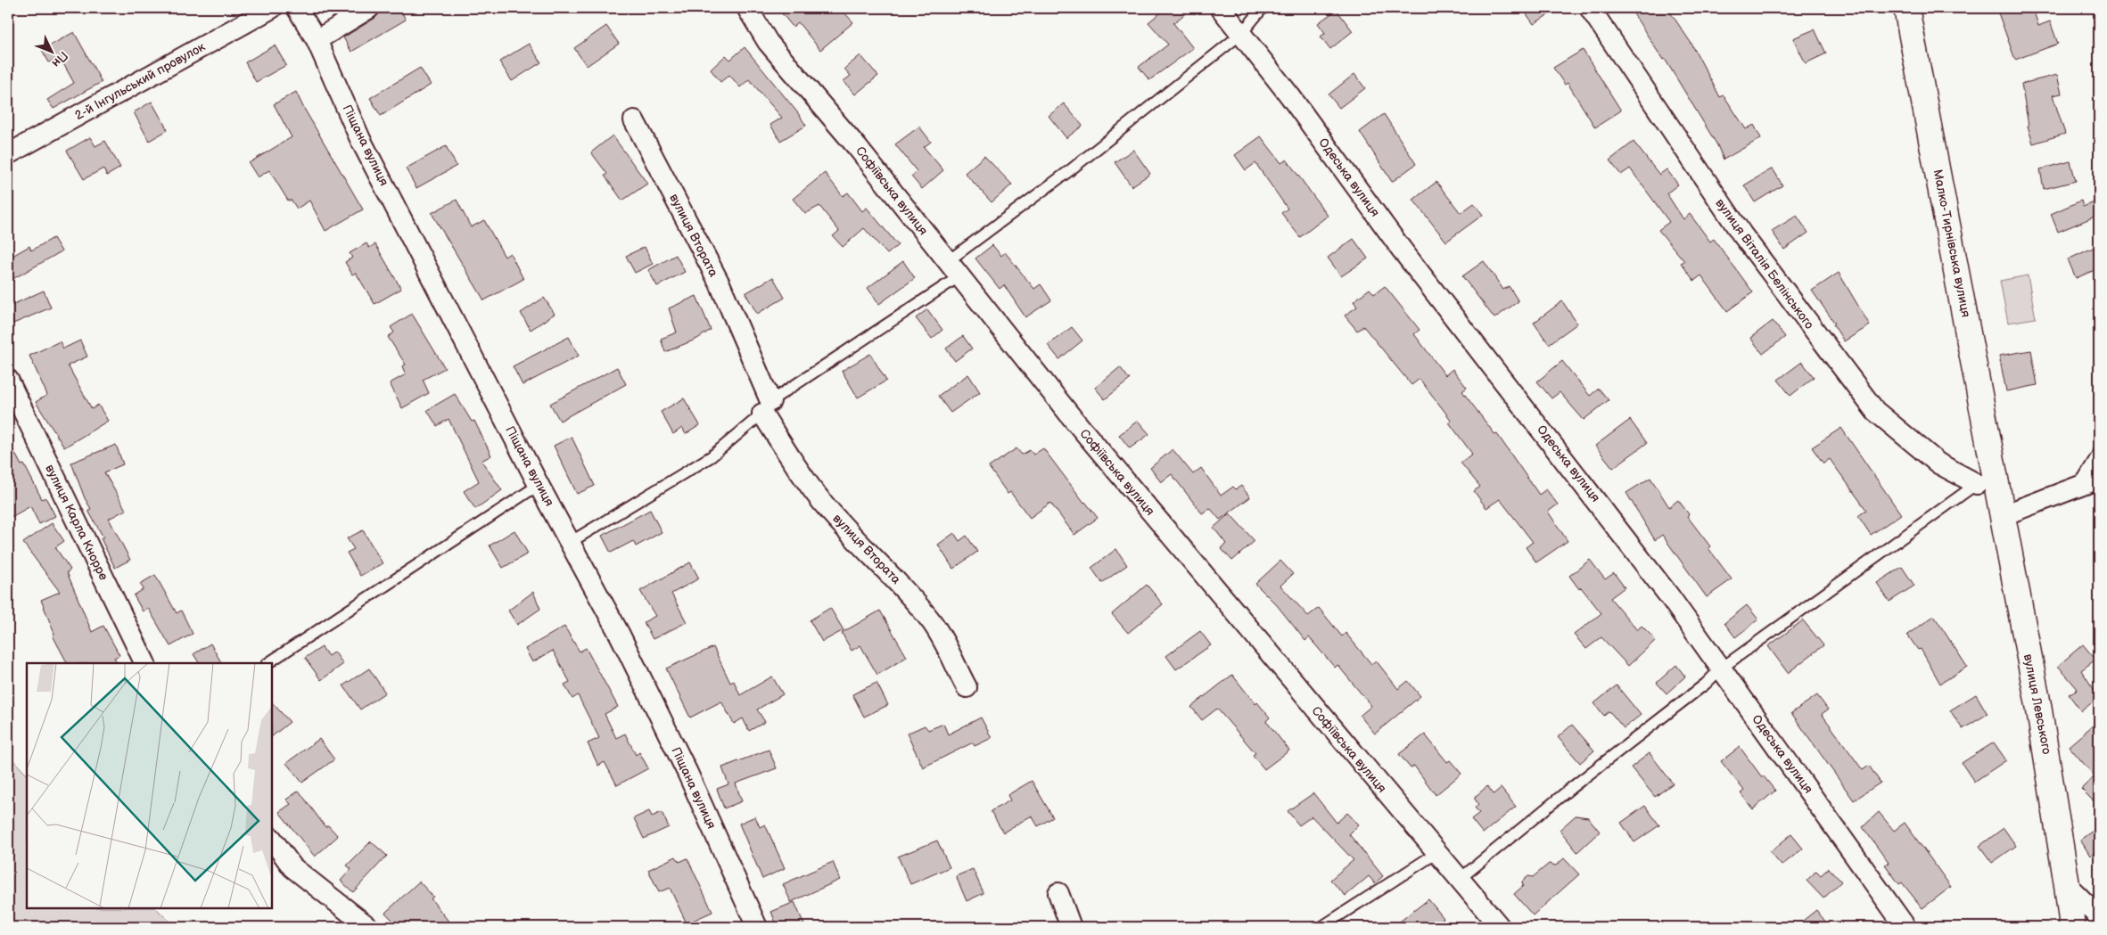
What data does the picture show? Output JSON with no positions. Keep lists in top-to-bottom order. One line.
{"streets":{"main road":["Малко-Тирнівська вулиця","вулиця Левського"],"street":["2-й Інгульський провулок","Піщана вулиця","Одеська вулиця","Софіївська вулиця","вулиця Втората","вулиця Віталія Белінського","вулиця Карла Кнорре"]},"crossings":[["Малко-Тирнівська вулиця","вулиця Віталія Белінського"],["Малко-Тирнівська вулиця","вулиця Левського"],["вулиця Віталія Белінського","вулиця Левського"]],"north":"bottom right"}
